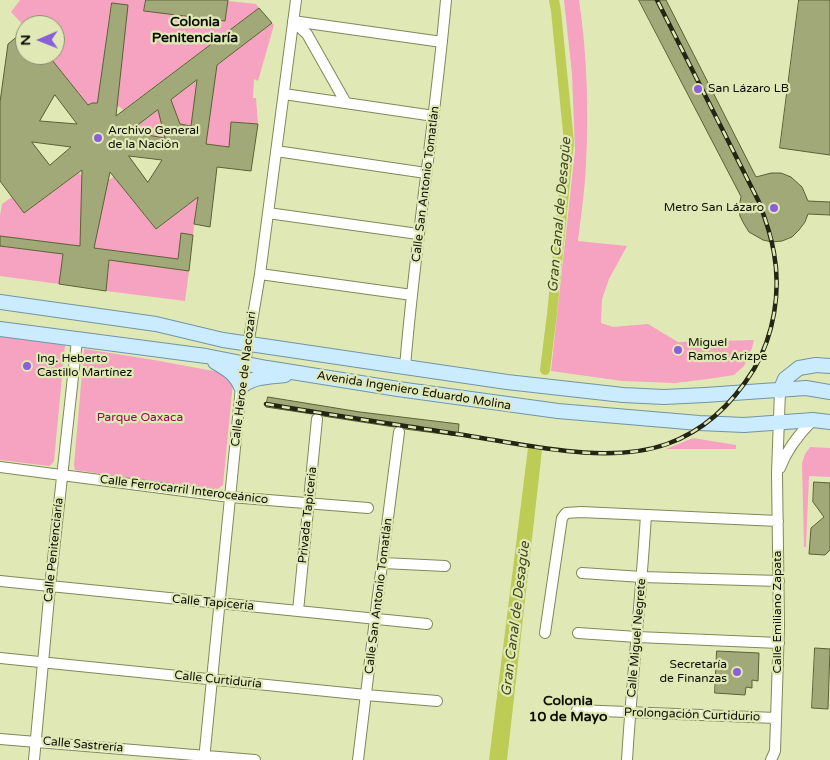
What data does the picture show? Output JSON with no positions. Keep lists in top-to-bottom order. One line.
{"streets":{"main road":["Avenida Ingeniero Eduardo Molina"],"street":["Calle San Antonio Tomatlán","Calle Héroe de Nacozari","Calle Ferrocarril Interoceánico","Privada Tapiceria","Calle Penitenciaría","Calle Tapicería","Calle Emiliano Zapata","Calle Miguel Negrete","Calle Curtiduría","Prolongación Curtidurio","Calle Sastrería"]},"crossings":[["Calle San Antonio Tomatlán","Avenida Ingeniero Eduardo Molina"],["Calle San Antonio Tomatlán","Calle Tapicería"],["Calle San Antonio Tomatlán","Calle Curtiduría"],["Calle Héroe de Nacozari","Avenida Ingeniero Eduardo Molina"],["Calle Héroe de Nacozari","Calle Ferrocarril Interoceánico"],["Calle Héroe de Nacozari","Calle Tapicería"],["Calle Héroe de Nacozari","Calle Curtiduría"],["Calle Héroe de Nacozari","Calle Sastrería"],["Avenida Ingeniero Eduardo Molina","Calle Penitenciaría"],["Avenida Ingeniero Eduardo Molina","Calle Emiliano Zapata"],["Calle Ferrocarril Interoceánico","Privada Tapiceria"],["Calle Ferrocarril Interoceánico","Calle Penitenciaría"],["Privada Tapiceria","Calle Tapicería"],["Calle Penitenciaría","Calle Tapicería"],["Calle Penitenciaría","Calle Curtiduría"],["Calle Penitenciaría","Calle Sastrería"],["Calle Emiliano Zapata","Prolongación Curtidurio"],["Calle Miguel Negrete","Prolongación Curtidurio"]],"districts":["Colonia Penitenciaría","Colonia 10 de Mayo"],"water":["Gran Canal de Desagüe"],"parks":["Parque Oaxaca"],"places":["San Lázaro LB","Archivo General de la Nación","Metro San Lázaro","Miguel Ramos Arizpe","Ing. Heberto Castillo Martínez","Secretaría de Finanzas"],"north":"left"}
